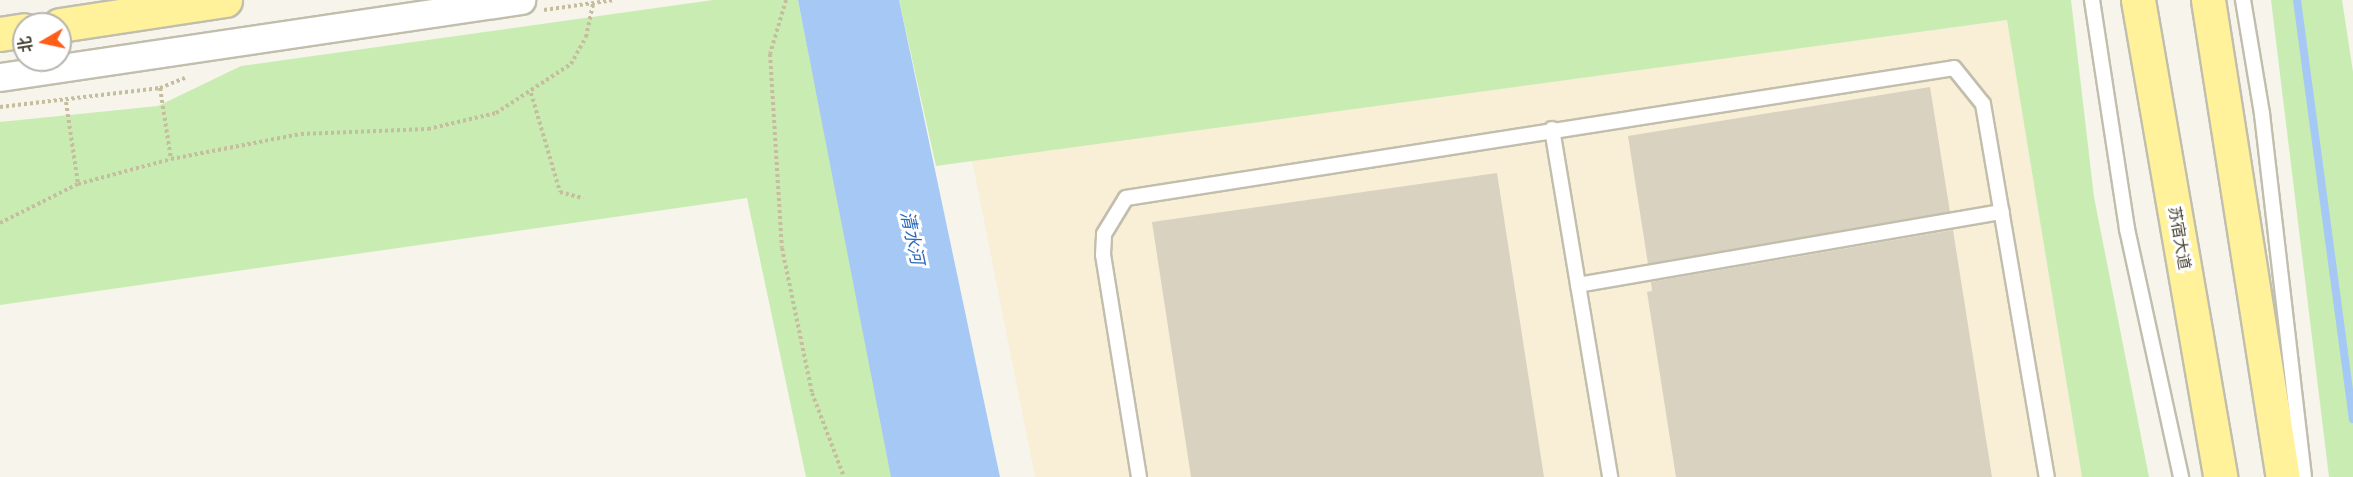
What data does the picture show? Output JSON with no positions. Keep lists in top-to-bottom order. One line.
{"streets":{"main road":["苏宿大道"]},"water":["清水河"],"north":"left"}
